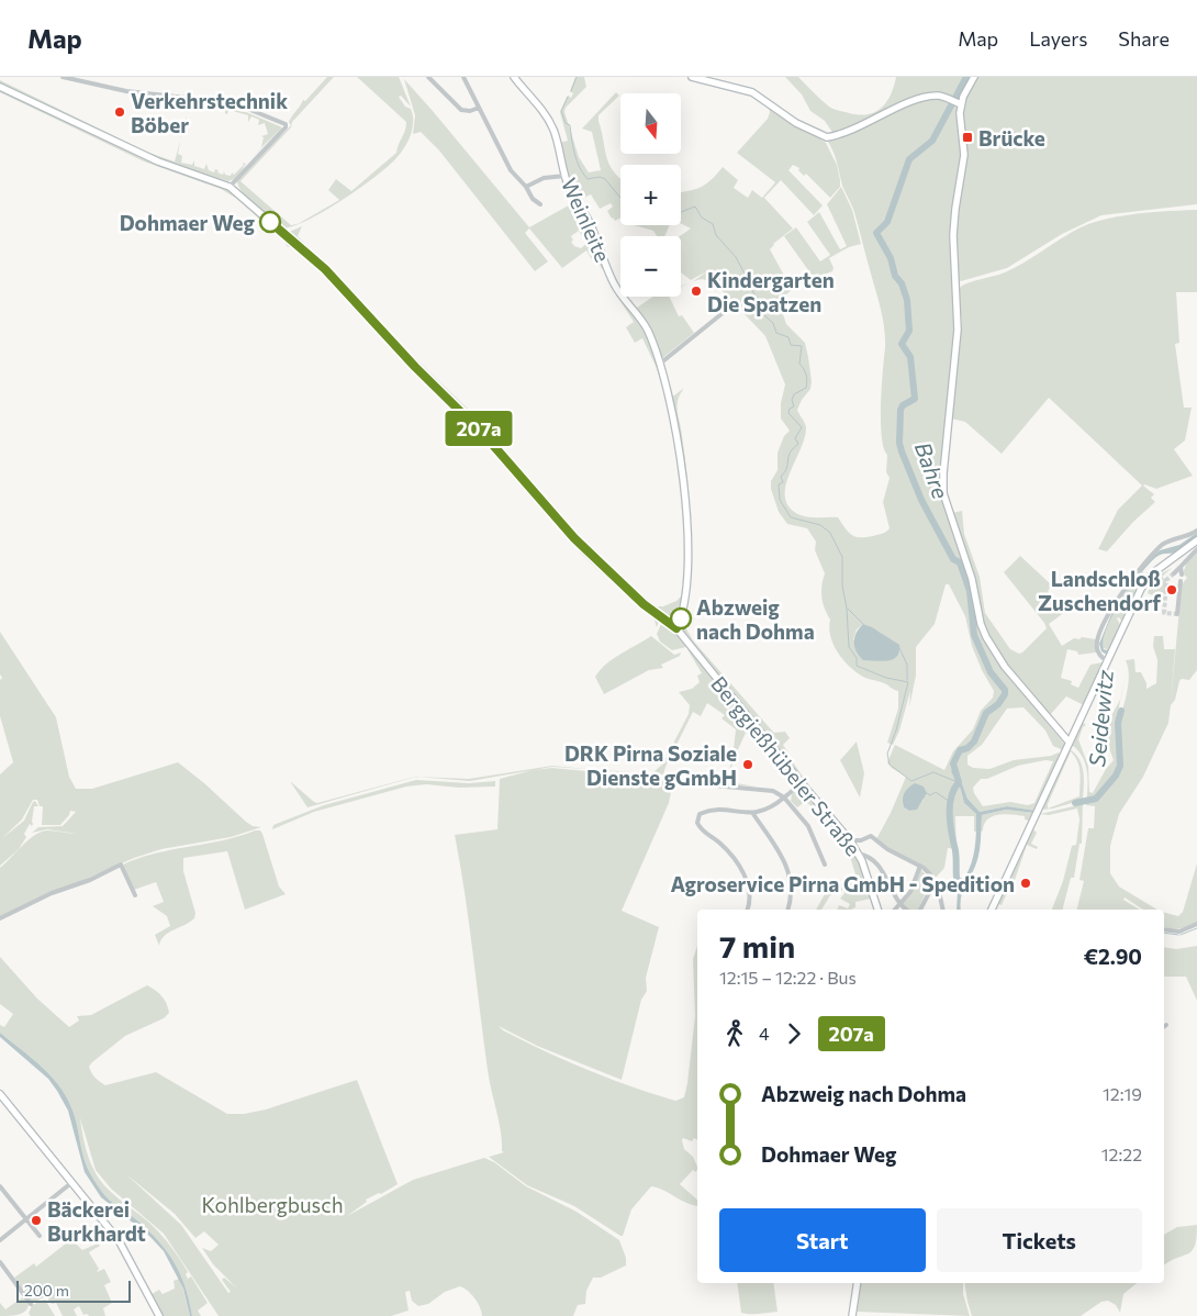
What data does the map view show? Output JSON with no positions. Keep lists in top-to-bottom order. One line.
{"streets":{"main road":["Weinleite","Berggießhübeler Straße"]},"crossings":[["Weinleite","Berggießhübeler Straße"]],"water":["Bahre","Seidewitz"],"parks":["Kohlbergbusch"],"places":{"other":["Verkehrstechnik Böber","Dohmaer Weg","Kindergarten Die Spatzen","Landschloß Zuschendorf","Abzweig nach Dohma","DRK Pirna Soziale Dienste gGmbH","Agroservice Pirna GmbH - Spedition","Bäckerei Burkhardt"],"transit":["Brücke"]},"lines":["bus line 207a"],"scale_bar":"200 m","north":"bottom","page":{"header":"Map","nav":["Map","Layers","Share"],"on_map":"207a","map_buttons":["+","−"],"heading":["7 min","12:15 – 12:22 · Bus","€2.90"],"legs":["4","207a"],"list":[{"name":"Abzweig nach Dohma","value":"12:19"},{"name":"Dohmaer Weg","value":"12:22"}],"buttons":["Start","Tickets"],"scale":"200 m"}}
